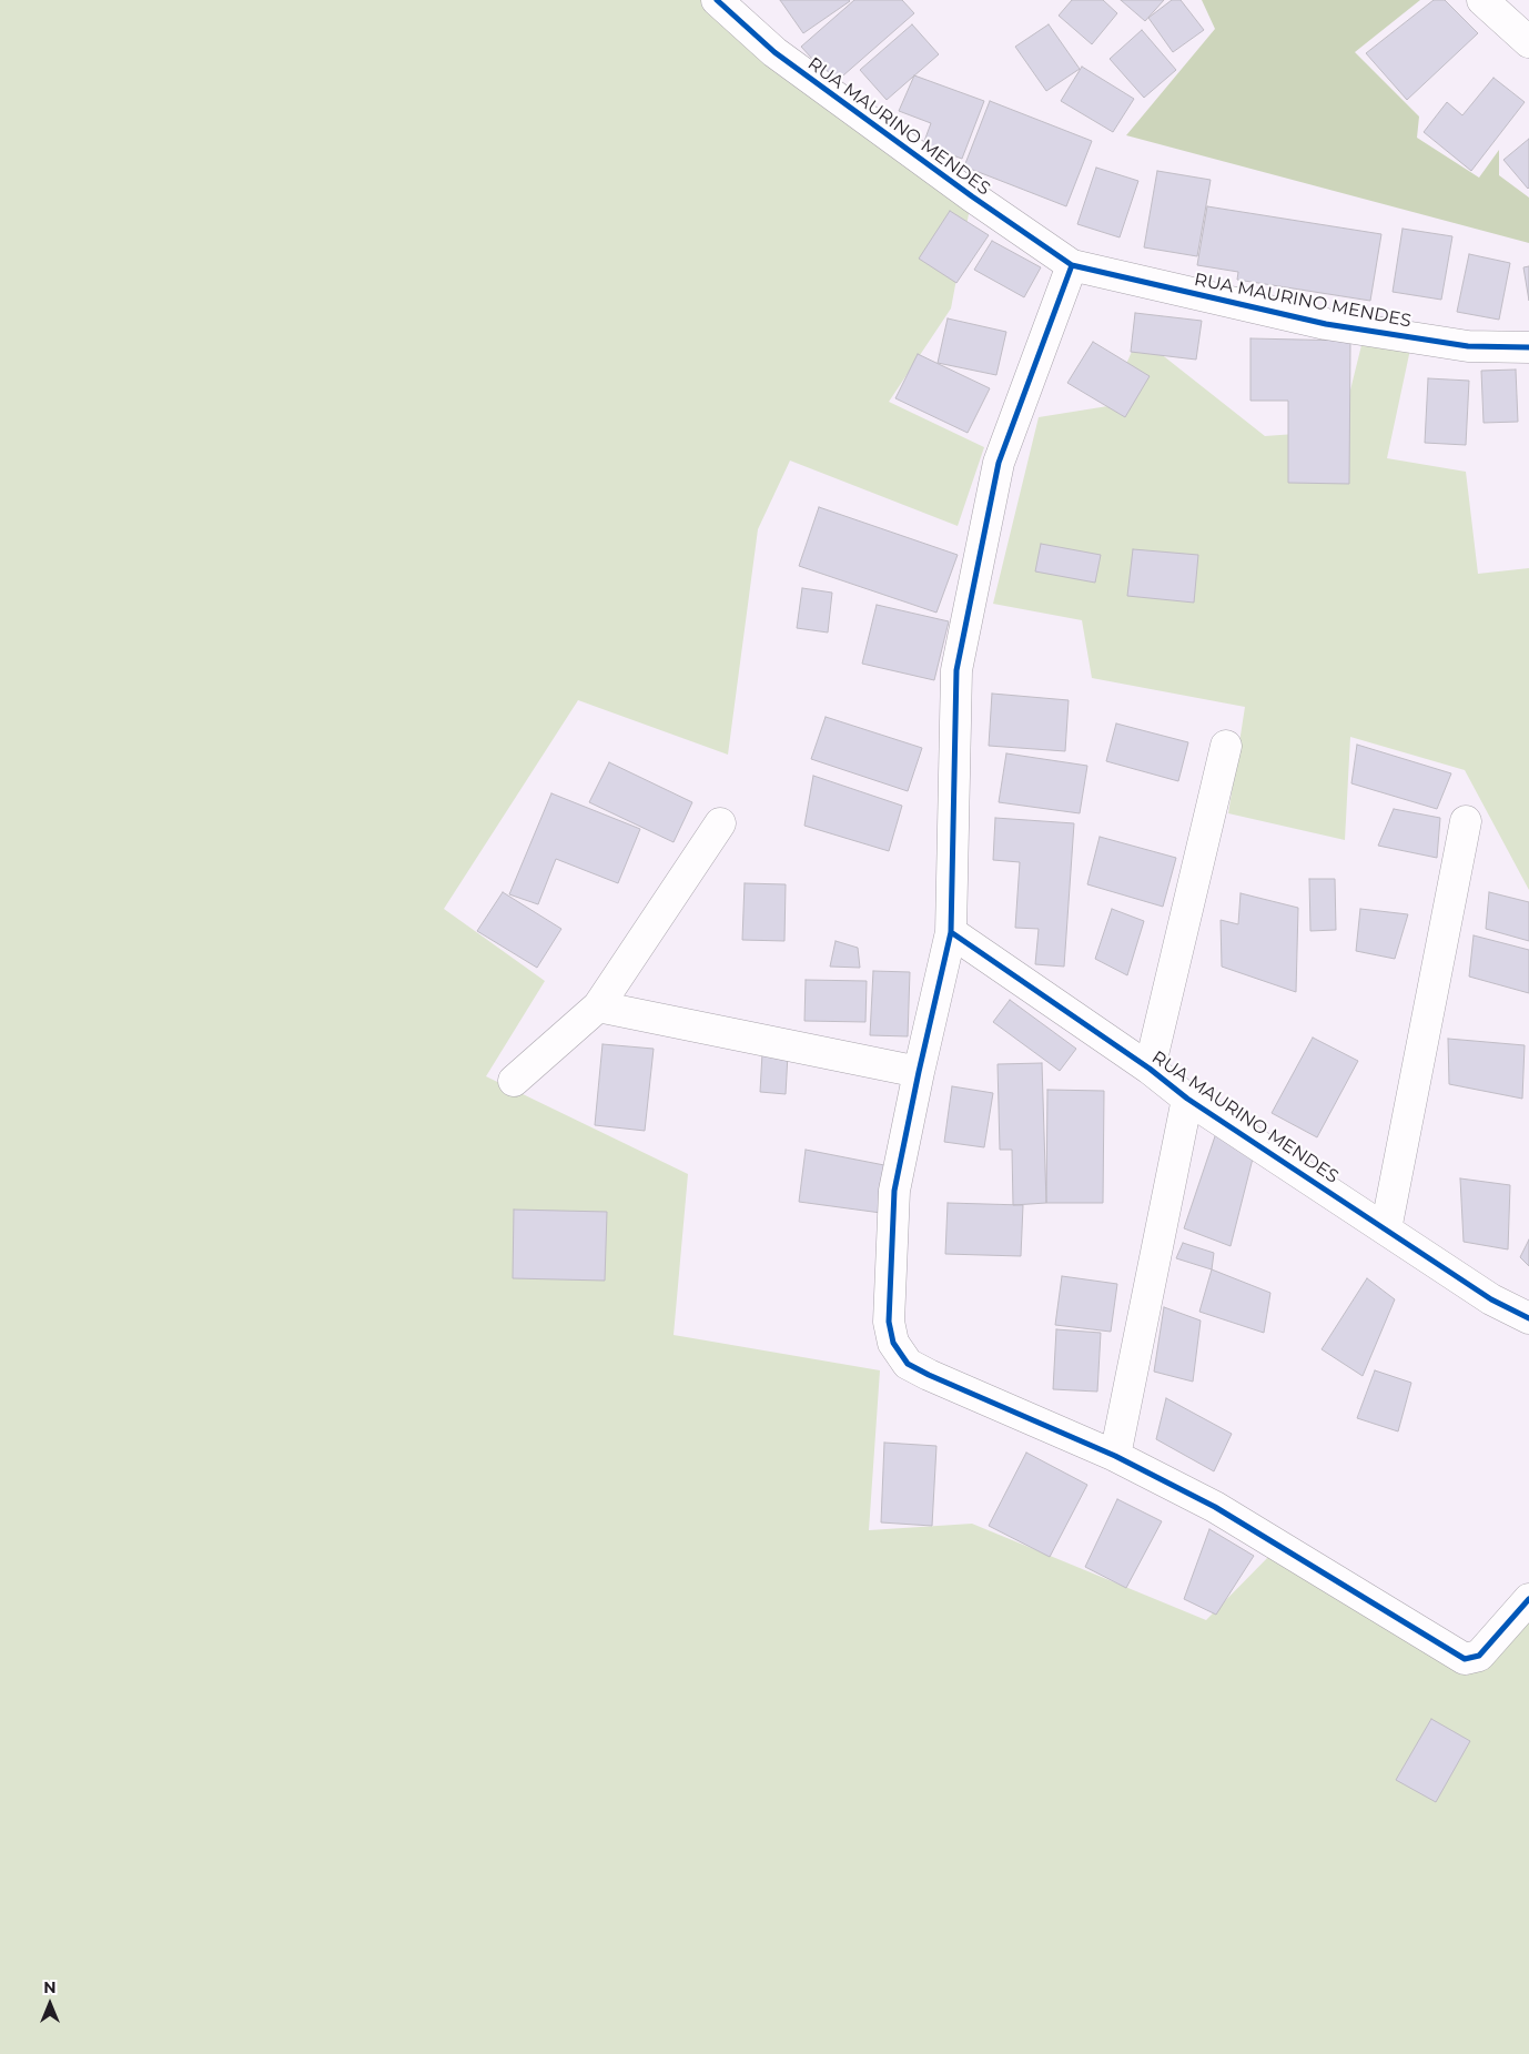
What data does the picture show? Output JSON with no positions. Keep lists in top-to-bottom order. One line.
{"streets":{"street":["RUA MAURINO MENDES"]},"north":"top"}
